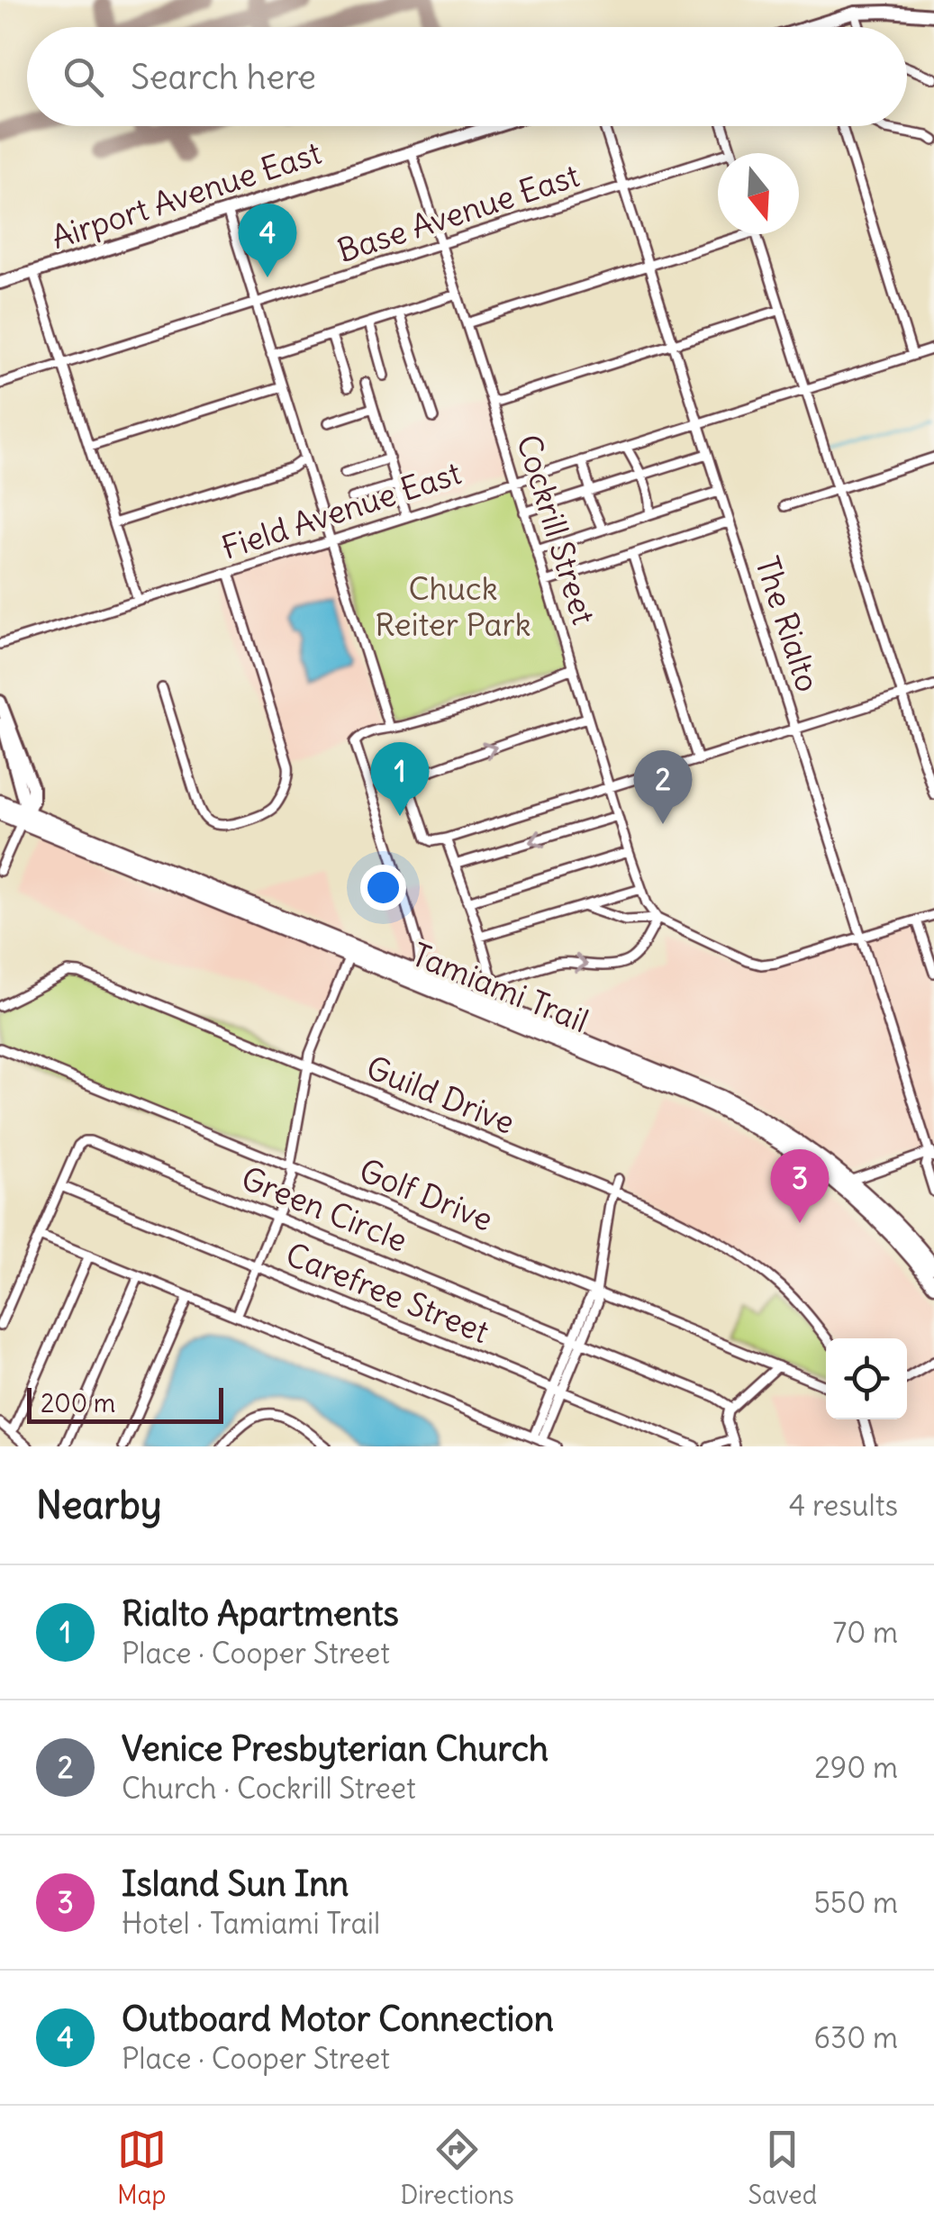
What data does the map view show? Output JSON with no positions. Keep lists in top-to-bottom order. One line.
{"streets":{"main road":["Tamiami Trail"],"street":["Airport Avenue East","Base Avenue East","Field Avenue East","Cockrill Street","The Rialto","Guild Drive","Golf Drive","Green Circle","Carefree Street"]},"crossings":[["Airport Avenue East","Cockrill Street"],["Base Avenue East","Cockrill Street"],["Base Avenue East","The Rialto"],["Field Avenue East","Cockrill Street"],["Field Avenue East","The Rialto"],["Green Circle","Carefree Street"]],"parks":["Chuck Reiter Park"],"scale_bar":"200 m","north":"bottom","page":{"search":"Search here","pins":["4","1","2","3"],"scale":"200 m","heading":["Nearby","4 results"],"list":[{"mark":"1","name":"Rialto Apartments","note":"Place · Cooper Street","value":"70 m"},{"mark":"2","name":"Venice Presbyterian Church","note":"Church · Cockrill Street","value":"290 m"},{"mark":"3","name":"Island Sun Inn","note":"Hotel · Tamiami Trail","value":"550 m"},{"mark":"4","name":"Outboard Motor Connection","note":"Place · Cooper Street","value":"630 m"}],"nav":["Map","Directions","Saved"]}}
